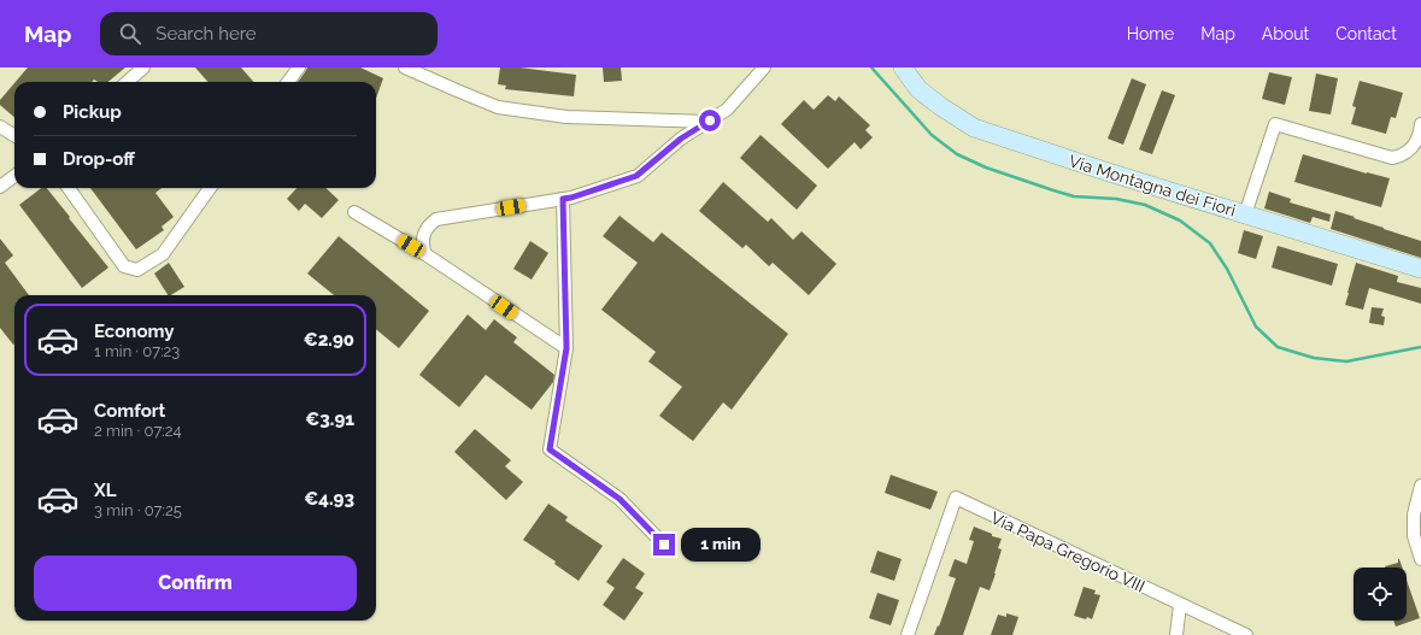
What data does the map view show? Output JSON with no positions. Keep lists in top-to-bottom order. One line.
{"streets":{"main road":["Via Montagna dei Fiori"],"street":["Via Papa Gregorio VIII"]},"page":{"header":"Map","search":"Search here","nav":["Home","Map","About","Contact"],"banner":["Pickup","Drop-off"],"list":[{"name":"Economy","note":"1 min · 07:23","value":"€2.90"},{"name":"Comfort","note":"2 min · 07:24","value":"€3.91"},{"name":"XL","note":"3 min · 07:25","value":"€4.93"}],"bubble":"1 min","buttons":"Confirm"}}
